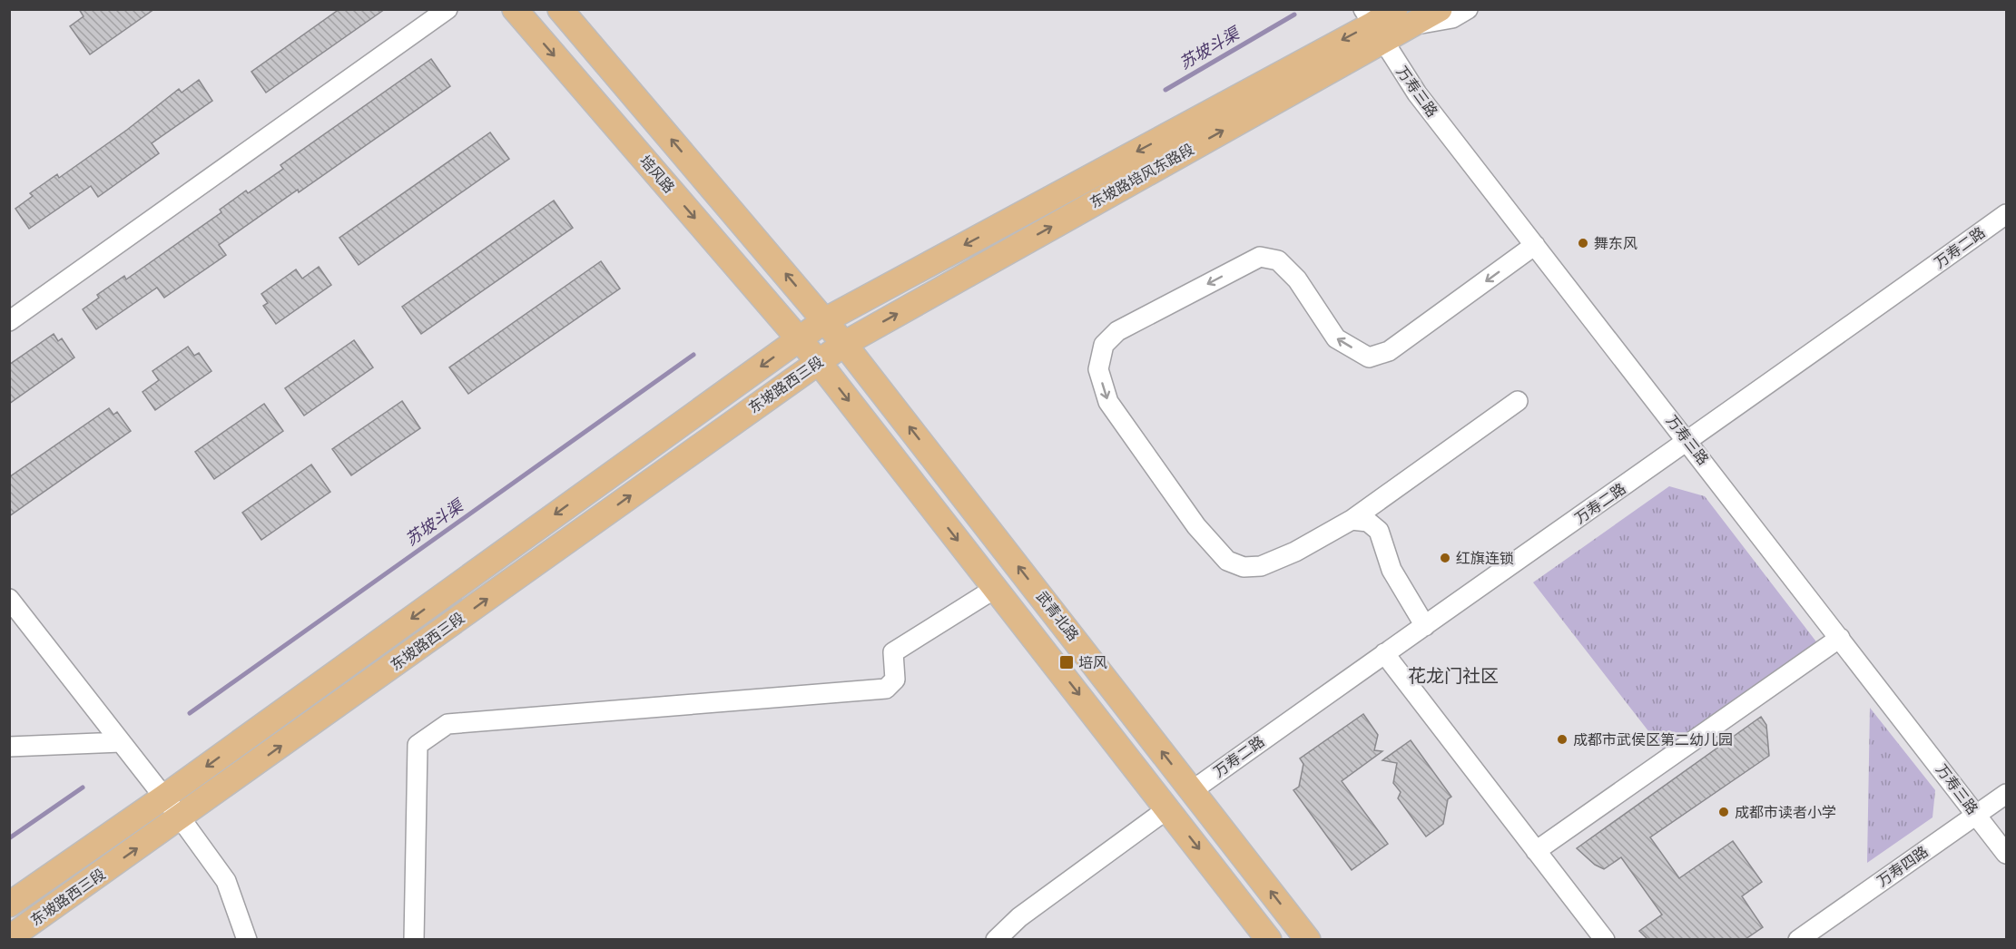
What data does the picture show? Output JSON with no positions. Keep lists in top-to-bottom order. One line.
{"streets":{"main road":["培风路","东坡路培风东路段","东坡路西三段","武青北路"],"street":["万寿三路","万寿二路","万寿四路"]},"crossings":[["万寿三路","东坡路培风东路段"],["万寿三路","万寿二路"],["万寿三路","万寿四路"],["培风路","东坡路西三段"],["东坡路培风东路段","东坡路西三段"],["东坡路培风东路段","武青北路"],["万寿二路","武青北路"],["东坡路西三段","武青北路"]],"districts":["花龙门社区"],"water":["苏坡斗渠"],"places":{"other":["舞东风","红旗连锁","成都市武侯区第二幼儿园","成都市读者小学"],"transit":["培风"]}}
